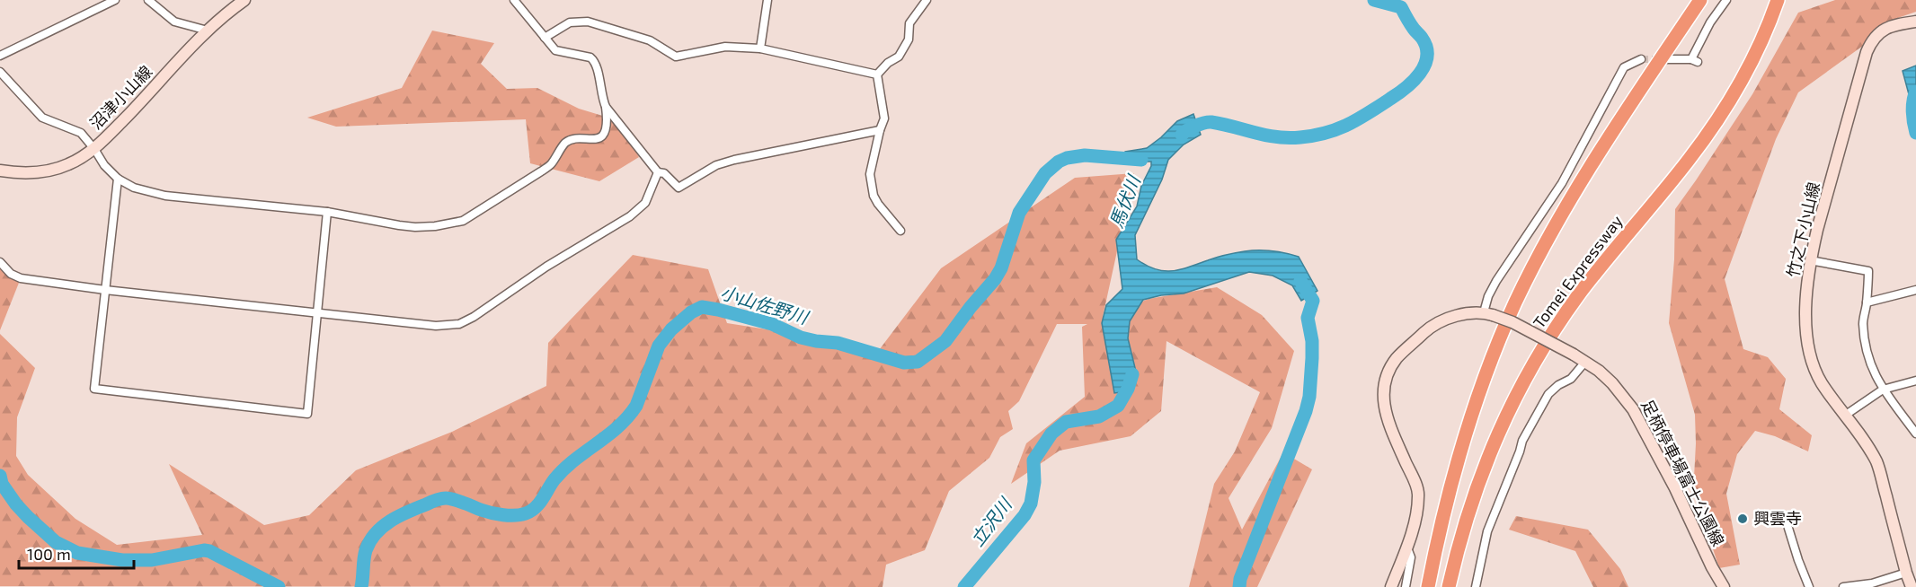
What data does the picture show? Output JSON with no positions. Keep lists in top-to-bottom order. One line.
{"streets":{"highway":["Tomei Expressway"],"main road":["沼津小山線","竹之下小山線","足柄停車場富士公園線"]},"water":["馬伏川","小山佐野川","立沢川"],"places":["興雲寺"],"scale_bar":"100 m"}
